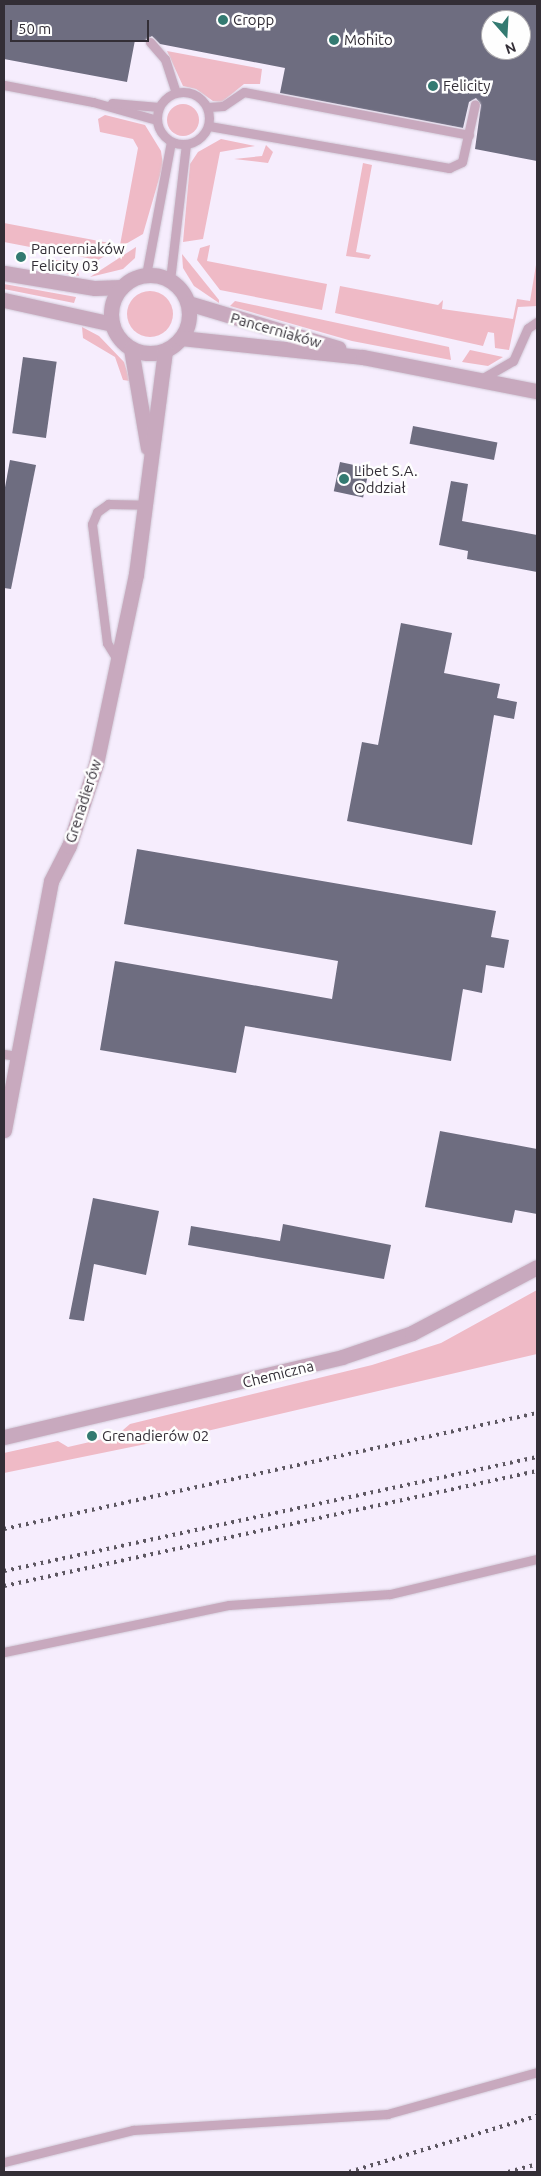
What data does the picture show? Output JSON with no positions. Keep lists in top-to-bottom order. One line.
{"streets":{"street":["Pancerniaków","Grenadierów","Chemiczna"]},"crossings":[["Pancerniaków","Grenadierów"]],"places":["Cropp","Mohito","Felicity","Pancerniaków Felicity 03","Libet S.A. Oddział","Grenadierów 02"],"scale_bar":"50 m","north":"bottom"}
